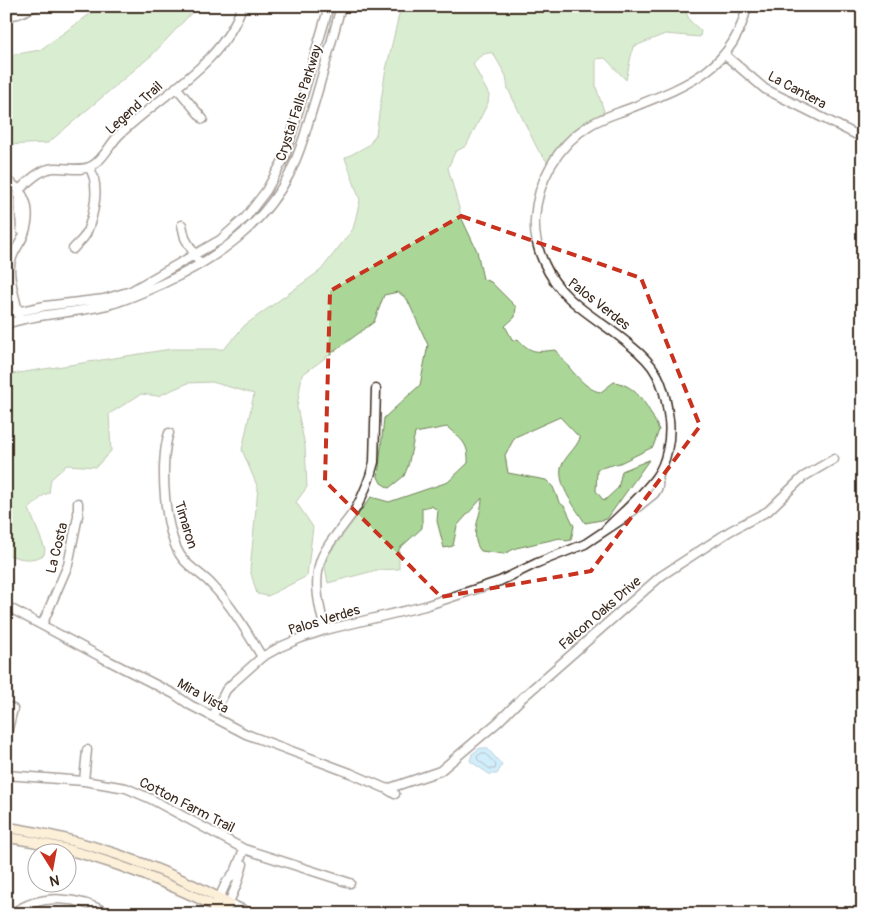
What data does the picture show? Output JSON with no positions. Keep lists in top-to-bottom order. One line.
{"streets":{"street":["La Cantera","Crystal Falls Parkway","Legend Trail","Palos Verdes","Timaron","La Costa","Falcon Oaks Drive","Mira Vista","Cotton Farm Trail"]},"crossings":[["La Cantera","Palos Verdes"],["Palos Verdes","Timaron"],["Palos Verdes","Mira Vista"],["La Costa","Mira Vista"],["Falcon Oaks Drive","Mira Vista"]],"north":"bottom"}
